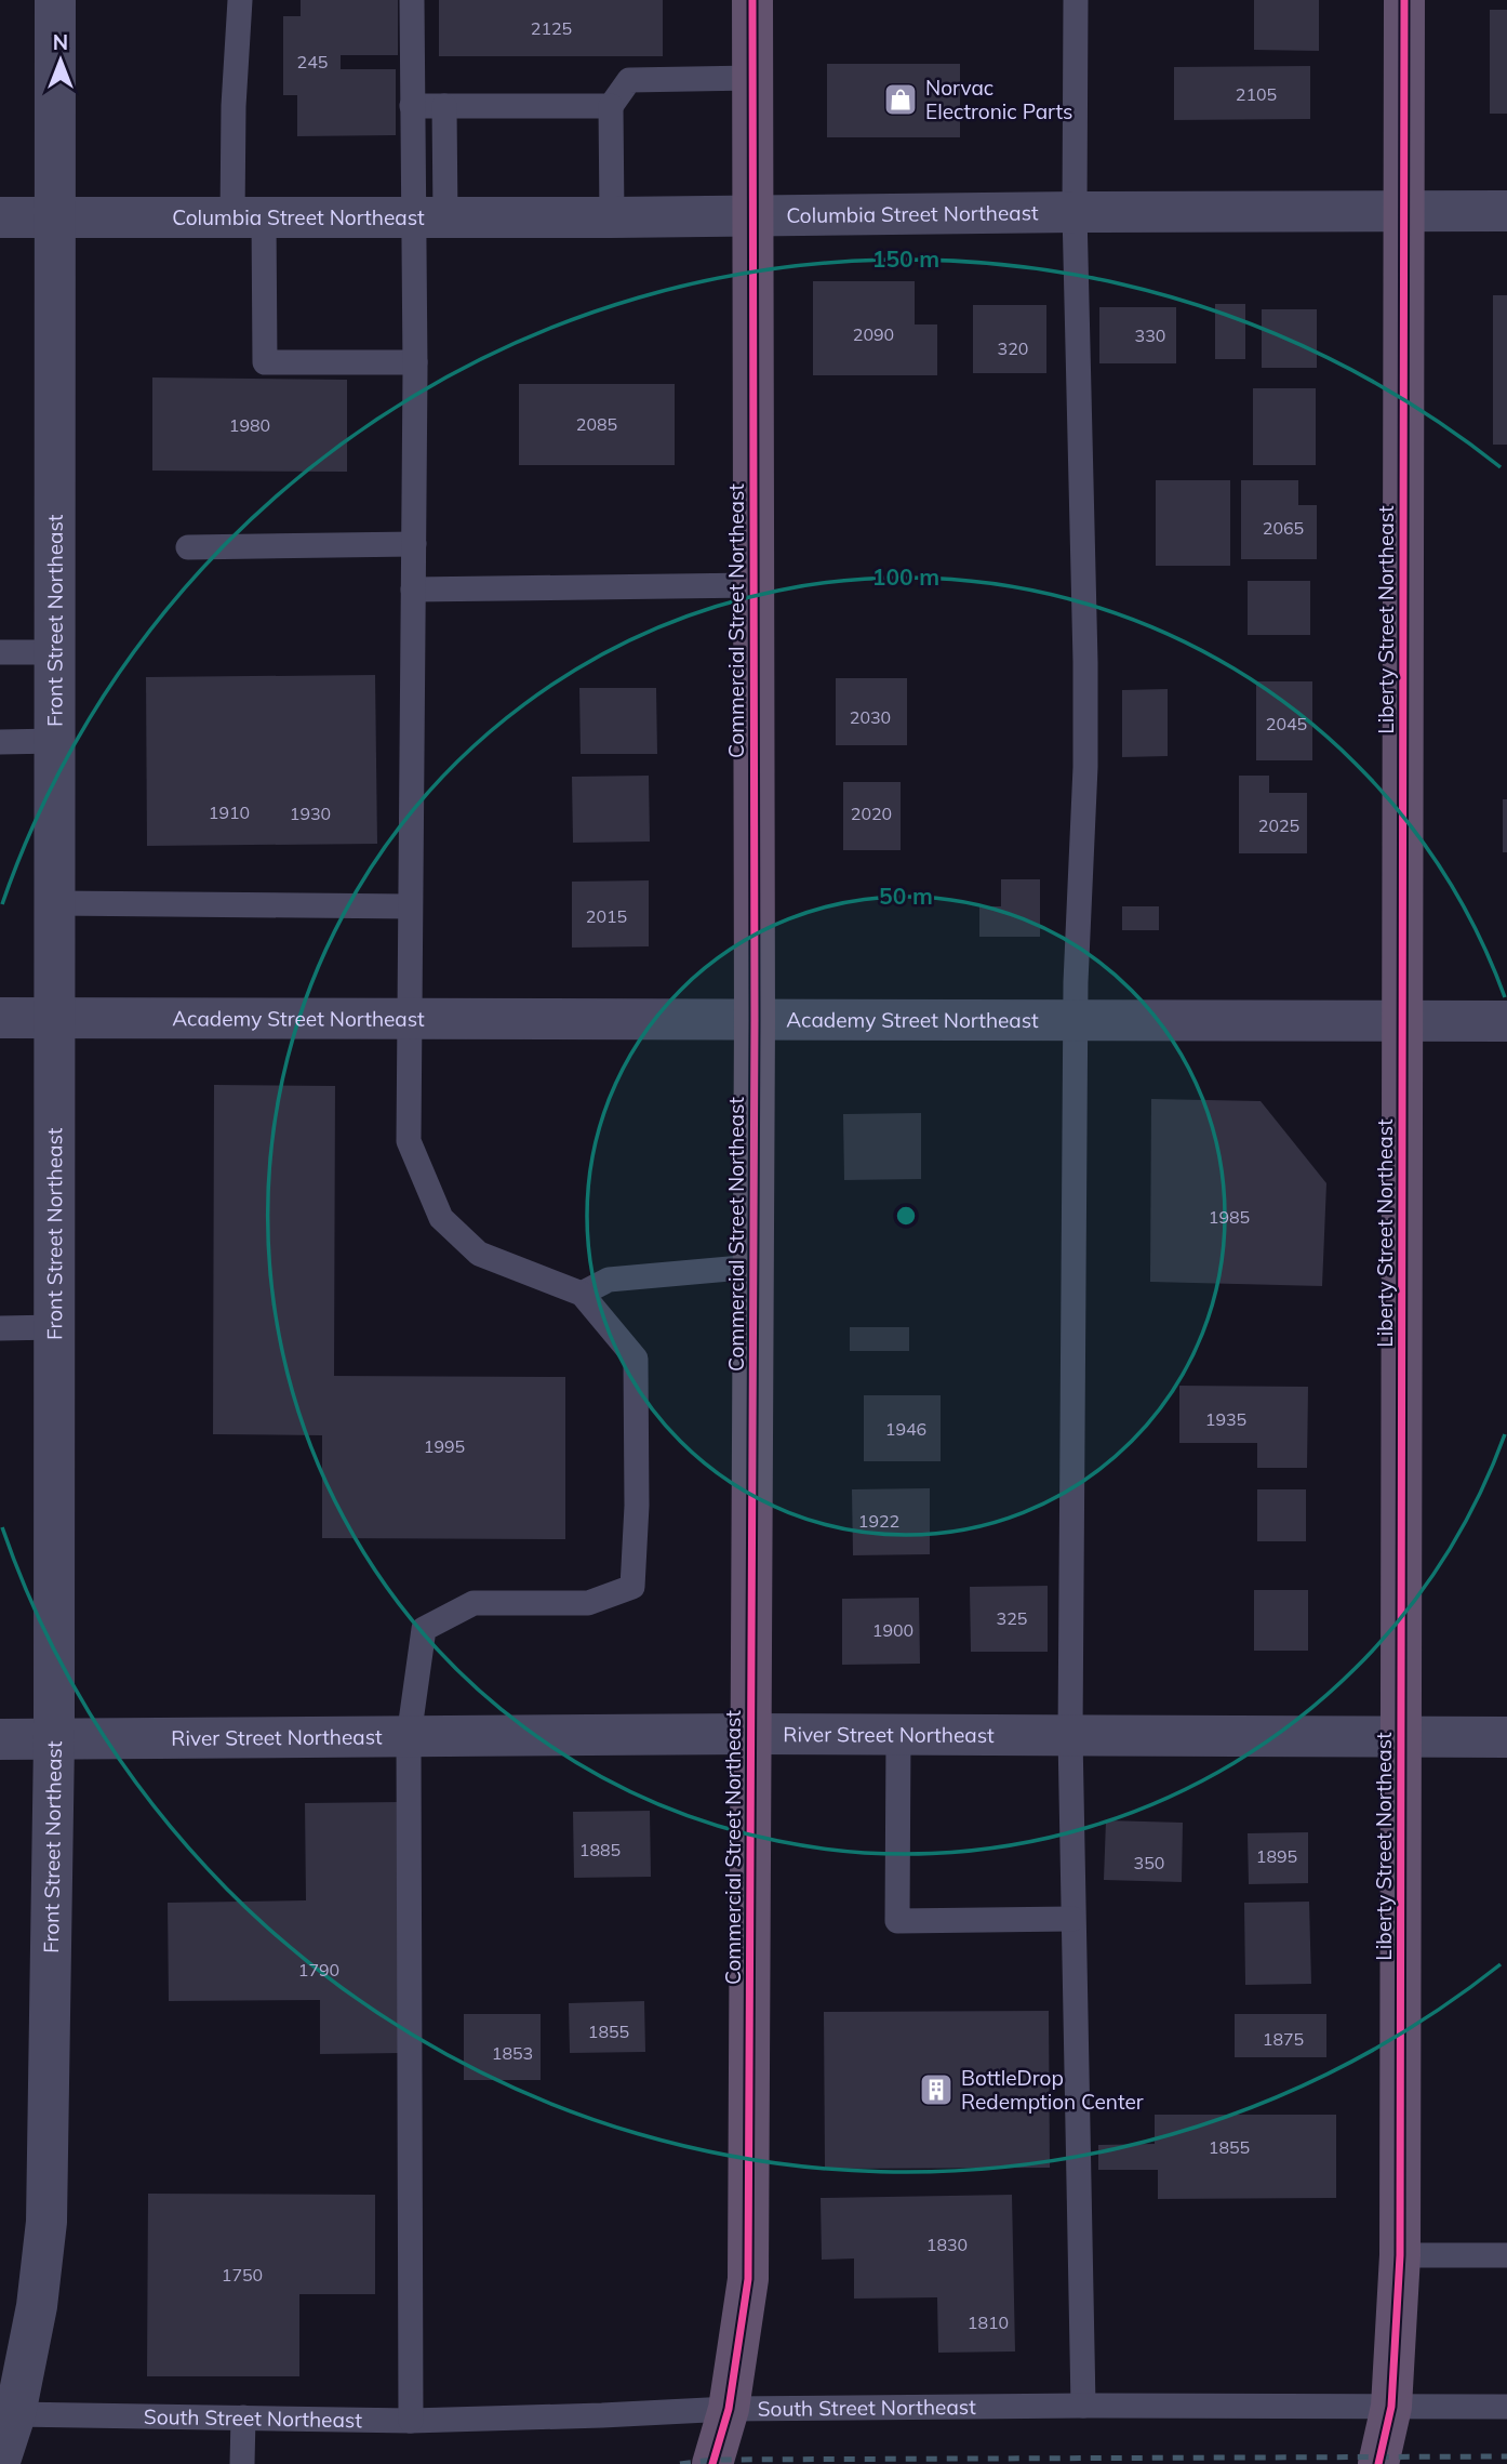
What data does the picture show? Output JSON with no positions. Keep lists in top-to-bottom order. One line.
{"streets":{"highway":["Liberty Street Northeast","Commercial Street Northeast"],"street":["Columbia Street Northeast","Front Street Northeast","Academy Street Northeast","River Street Northeast"],"lane":["South Street Northeast"]},"crossings":[["Columbia Street Northeast","Front Street Northeast"],["Columbia Street Northeast","Liberty Street Northeast"],["Columbia Street Northeast","Commercial Street Northeast"],["Front Street Northeast","Academy Street Northeast"],["Front Street Northeast","River Street Northeast"],["Front Street Northeast","South Street Northeast"],["Liberty Street Northeast","Academy Street Northeast"],["Liberty Street Northeast","River Street Northeast"],["Liberty Street Northeast","South Street Northeast"],["Commercial Street Northeast","Academy Street Northeast"],["Commercial Street Northeast","River Street Northeast"],["Commercial Street Northeast","South Street Northeast"]],"places":{"shop":["Norvac Electronic Parts"],"building":["BottleDrop Redemption Center"]},"house_numbers":["2125","245","2105","2090","330","320","2085","1980","2065","2030","2045","1910","1930","2020","2025","2015","1985","1935","1946","1995","1922","325","1900","1885","1895","350","1790","1855","1875","1853","1855","1830","1750","1810"],"north":"top","rings":["150 m","100 m","50 m"]}
